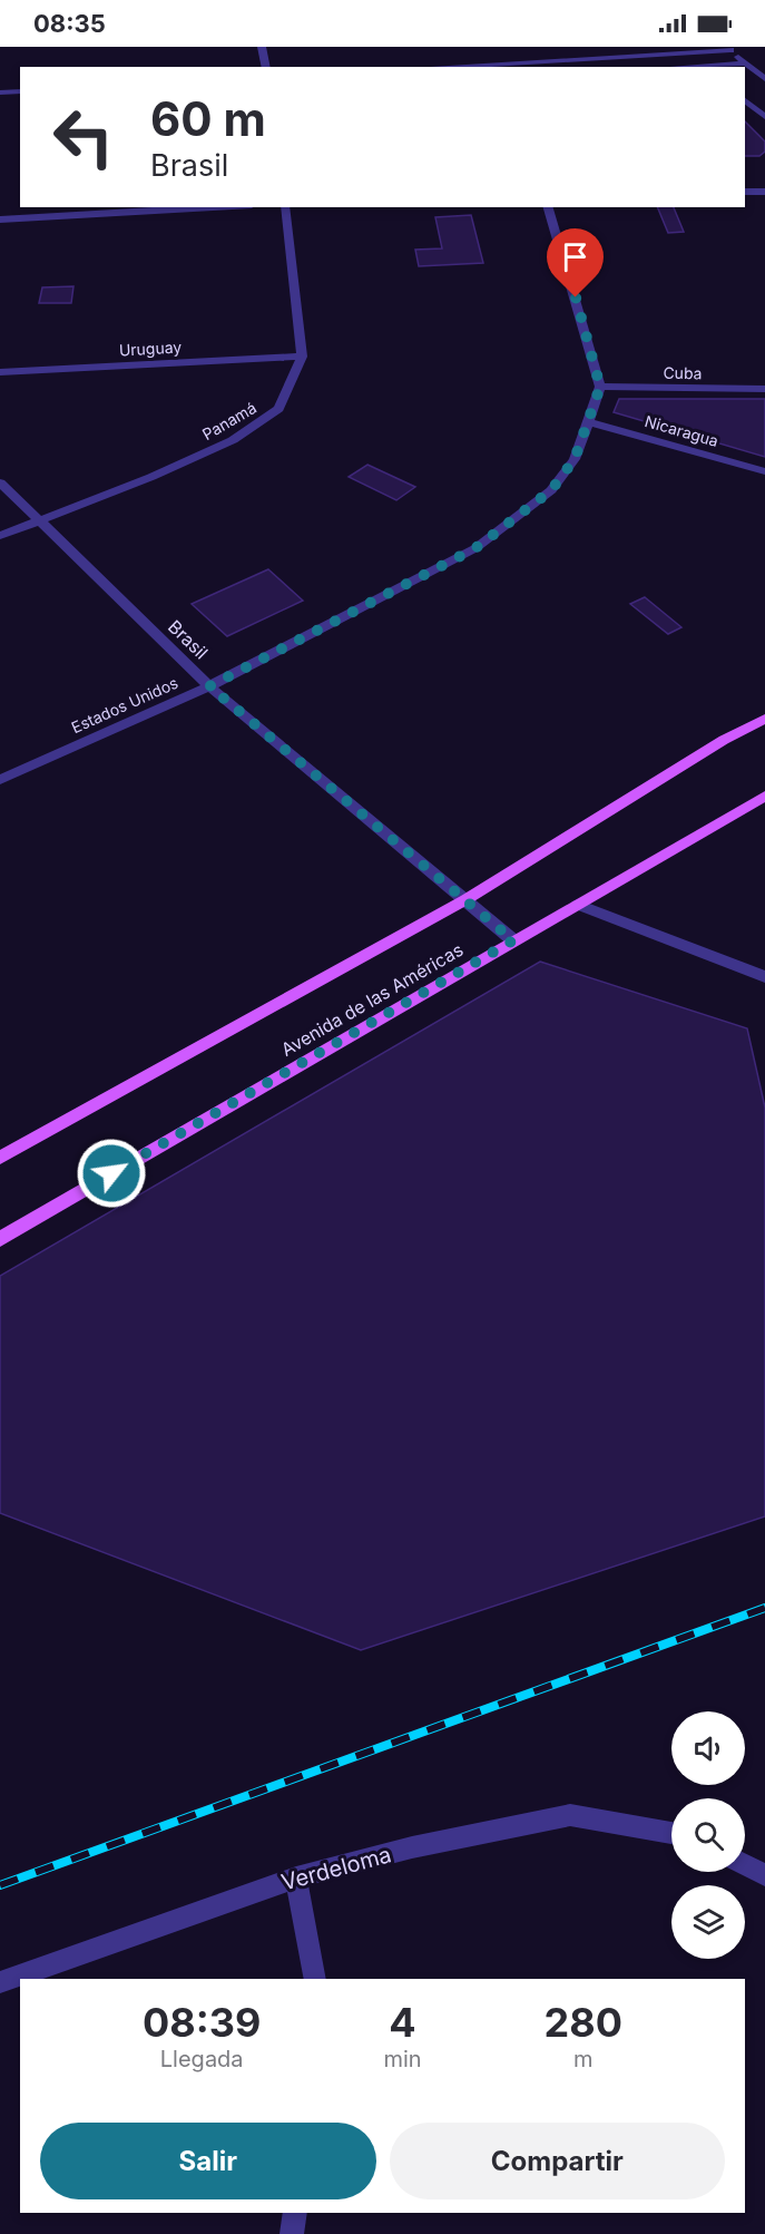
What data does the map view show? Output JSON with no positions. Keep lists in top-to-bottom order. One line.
{"streets":{"main road":["Avenida de las Américas"],"street":["Uruguay","Cuba","Panamá","Nicaragua","Brasil","Estados Unidos","Verdeloma"]},"crossings":[["Uruguay","Panamá"],["Cuba","Estados Unidos"],["Panamá","Brasil"],["Nicaragua","Estados Unidos"],["Brasil","Estados Unidos"],["Brasil","Avenida de las Américas"]],"page":{"status":"08:35","turn":["60 m","Brasil"],"eta":["08:39","Llegada","4","min","280","m"],"buttons":["Salir","Compartir"]}}
